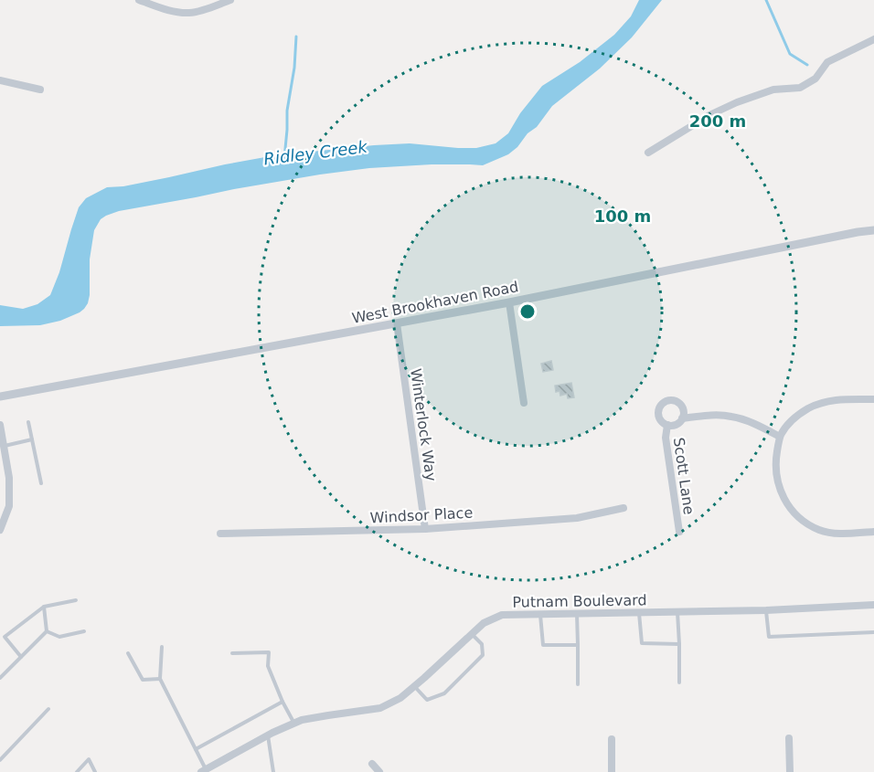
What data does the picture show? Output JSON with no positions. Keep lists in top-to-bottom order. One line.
{"streets":{"street":["West Brookhaven Road","Winterlock Way","Scott Lane","Windsor Place","Putnam Boulevard"]},"crossings":[["West Brookhaven Road","Winterlock Way"],["Winterlock Way","Windsor Place"]],"water":["Ridley Creek"],"rings":["200 m","100 m"]}
